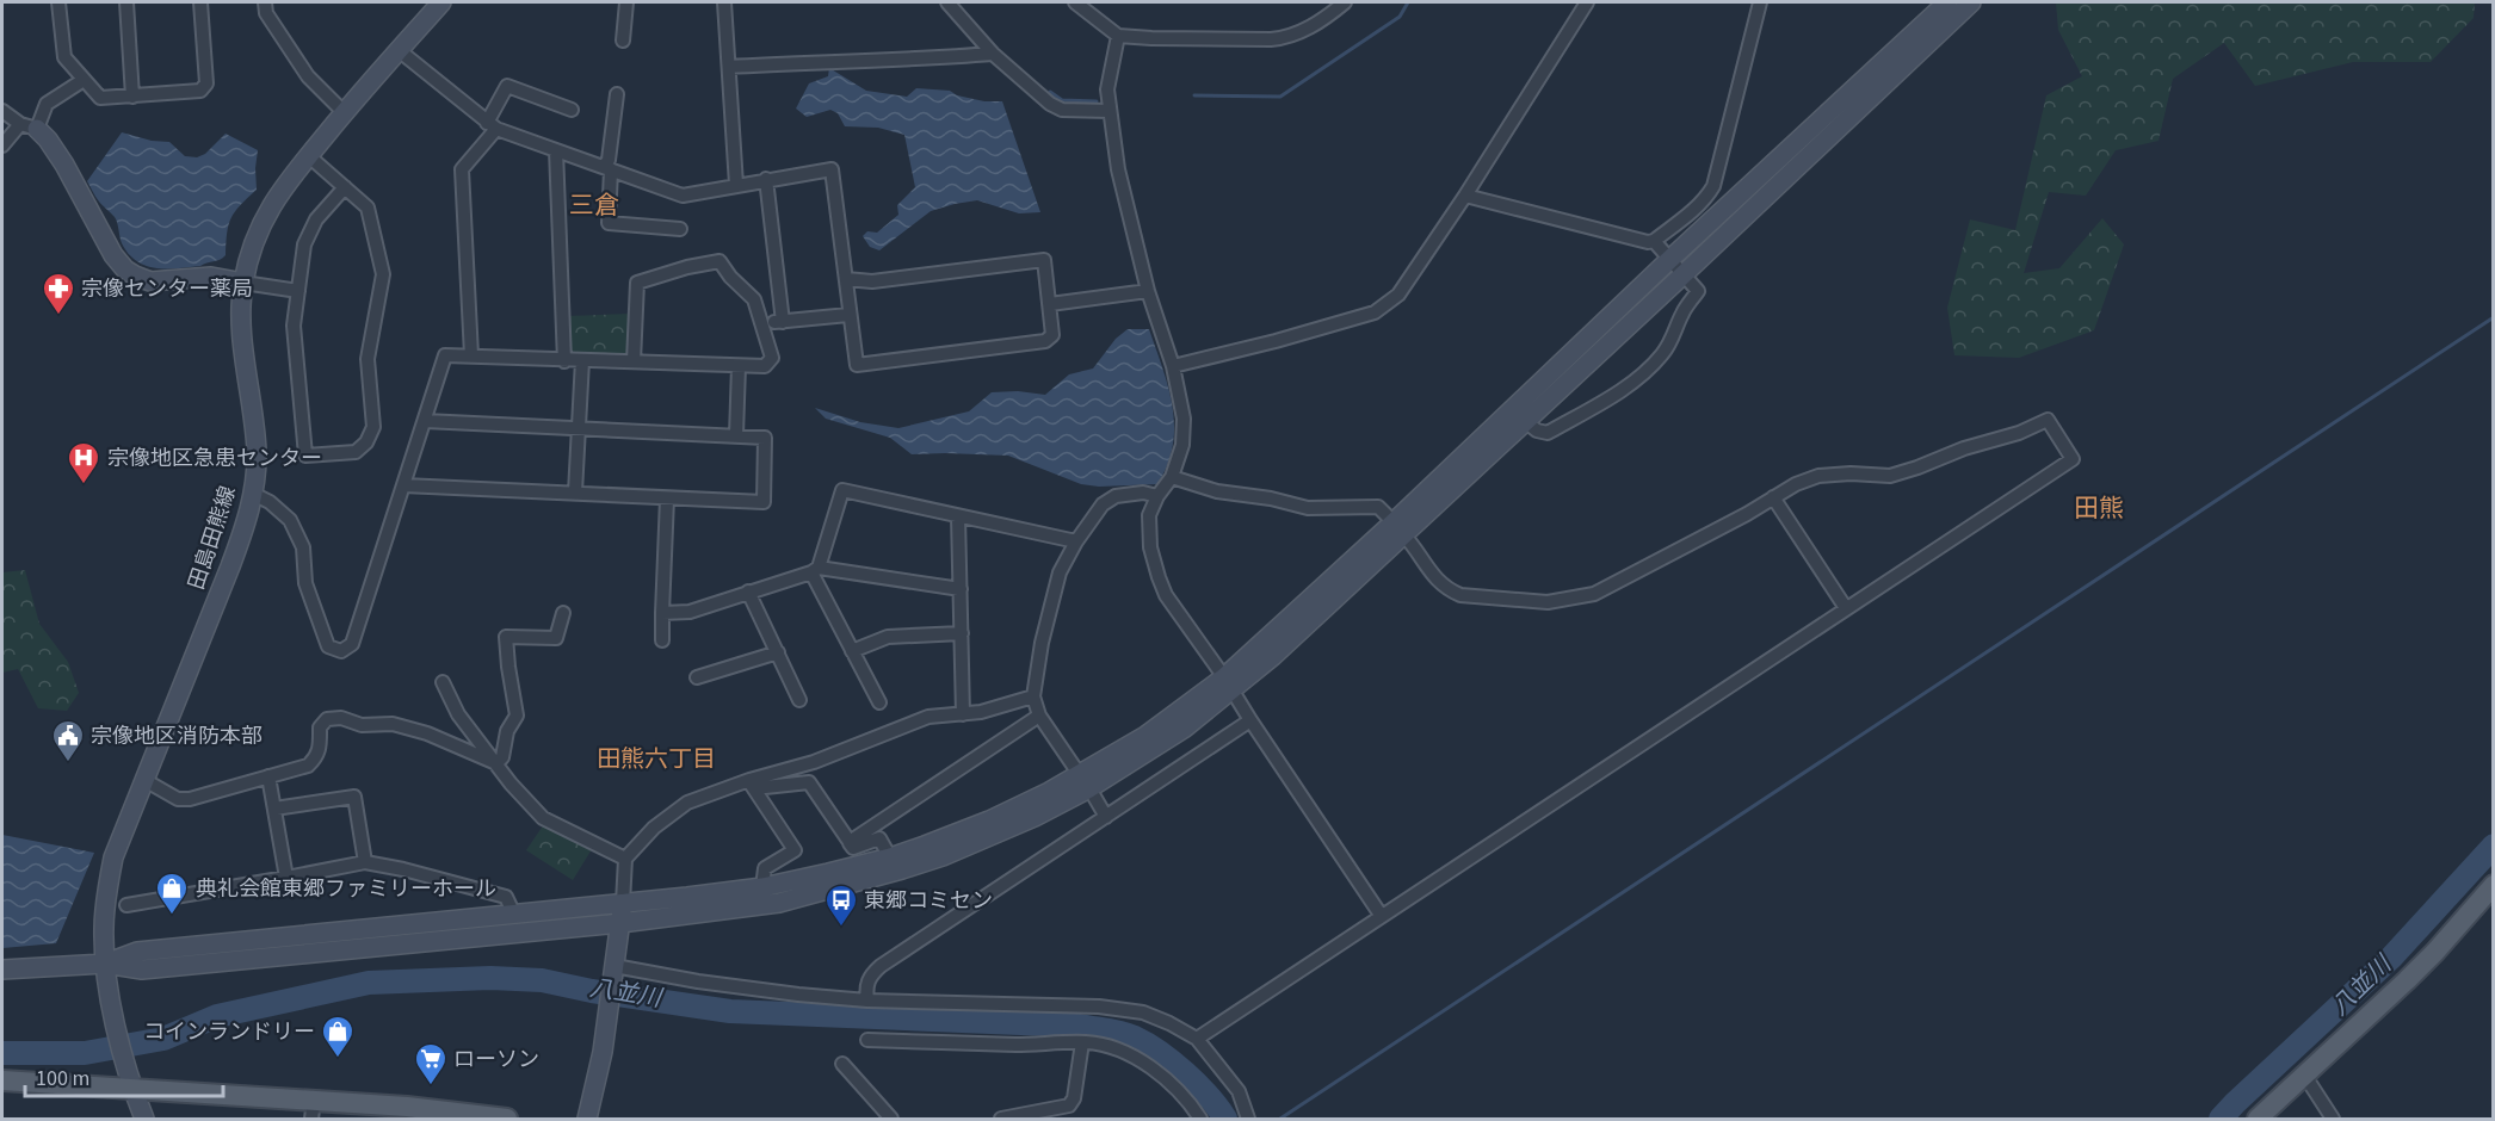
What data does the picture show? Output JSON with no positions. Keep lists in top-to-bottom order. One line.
{"streets":{"street":["田島田熊線"]},"districts":["三倉","田熊","田熊六丁目"],"water":["八並川"],"places":{"pharmacy":["宗像センター薬局"],"hospital":["宗像地区急患センター"],"public building":["宗像地区消防本部"],"shop":["典礼会館東郷ファミリーホール","コインランドリー"],"bus stop":["東郷コミセン"],"supermarket":["ローソン"]},"scale_bar":"100 m"}
